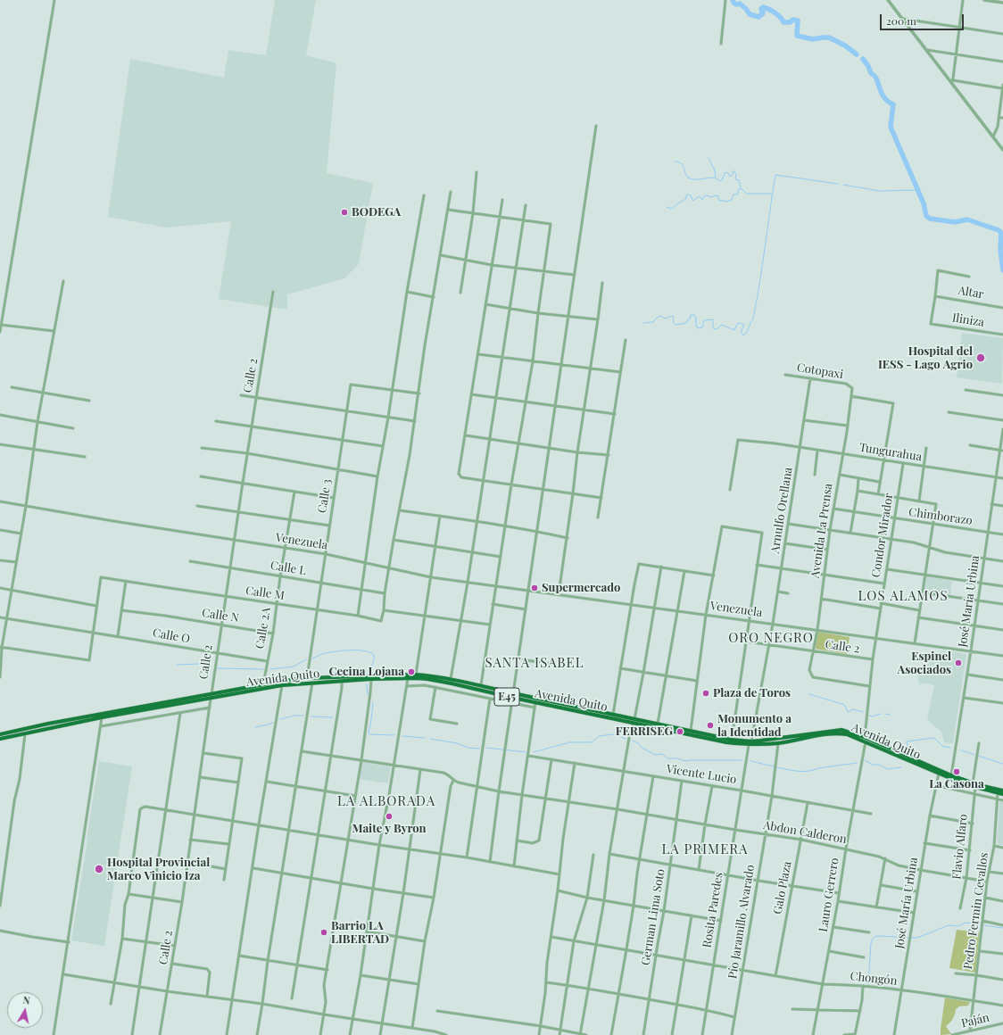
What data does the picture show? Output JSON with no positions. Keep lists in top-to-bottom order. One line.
{"streets":{"highway":["Avenida Quito","E45"],"street":["Altar","Iliniza","Cotopaxi","Calle 2","Tungurahua","Calle 3","Arnulfo Orellana","Chimborazo","Avenida La Prensa","Condor Mirador","Venezuela","Calle L","Calle M","José María Urbina","Calle N","Calle 2A","Calle O","Vicente Lucio","Abdon Calderon","Flavio Alfaro","Galo Plaza","Lauro Gerrero","Rosita Paredes","Pedro Fermin Cevallos","German Lima Soto","Pío Jaramillo Alvarado","Chongón","Paján"]},"crossings":[["Altar","Iliniza"],["Cotopaxi","Tungurahua"],["Cotopaxi","Arnulfo Orellana"],["Cotopaxi","Avenida La Prensa"],["Calle 2","Arnulfo Orellana"],["Calle 2","Avenida La Prensa"],["Calle 2","Condor Mirador"],["Calle 2","Venezuela"],["Calle 2","Calle L"],["Calle 2","Calle M"],["Calle 2","Calle N"],["Calle 2","Calle O"],["Calle 2","Avenida Quito"],["Tungurahua","Arnulfo Orellana"],["Tungurahua","Avenida La Prensa"],["Tungurahua","Condor Mirador"],["Tungurahua","José María Urbina"],["Calle 3","Venezuela"],["Calle 3","Calle L"],["Calle 3","Calle M"],["Calle 3","Avenida Quito"],["Arnulfo Orellana","Venezuela"],["Arnulfo Orellana","Avenida Quito"],["Arnulfo Orellana","Rosita Paredes"],["Chimborazo","Avenida La Prensa"],["Chimborazo","Condor Mirador"],["Chimborazo","José María Urbina"],["Avenida La Prensa","Condor Mirador"],["Avenida La Prensa","Venezuela"],["Condor Mirador","Venezuela"],["Condor Mirador","Avenida Quito"],["Venezuela","José María Urbina"],["Venezuela","Calle 2A"],["Calle L","Calle 2A"],["Calle M","Calle 2A"],["José María Urbina","Avenida Quito"],["José María Urbina","Abdon Calderon"],["José María Urbina","Chongón"],["Calle N","Calle 2A"],["Calle 2A","Calle O"],["Calle 2A","Avenida Quito"],["Avenida Quito","Flavio Alfaro"],["Avenida Quito","Lauro Gerrero"],["Avenida Quito","Rosita Paredes"],["Avenida Quito","Pedro Fermin Cevallos"],["Avenida Quito","Pío Jaramillo Alvarado"],["Vicente Lucio","Galo Plaza"],["Vicente Lucio","Lauro Gerrero"],["Vicente Lucio","Rosita Paredes"],["Vicente Lucio","German Lima Soto"],["Vicente Lucio","Pío Jaramillo Alvarado"],["Abdon Calderon","Flavio Alfaro"],["Abdon Calderon","Galo Plaza"],["Abdon Calderon","Lauro Gerrero"],["Abdon Calderon","Rosita Paredes"],["Abdon Calderon","Pedro Fermin Cevallos"],["Abdon Calderon","German Lima Soto"],["Abdon Calderon","Pío Jaramillo Alvarado"],["Galo Plaza","Chongón"],["Lauro Gerrero","Chongón"],["Rosita Paredes","Chongón"],["Pedro Fermin Cevallos","Chongón"],["Pedro Fermin Cevallos","Paján"],["German Lima Soto","Chongón"],["Pío Jaramillo Alvarado","Chongón"]],"districts":["LOS ALAMOS","ORO NEGRO","SANTA ISABEL","LA ALBORADA","LA PRIMERA"],"places":["BODEGA","Hospital del IESS - Lago Agrio","Supermercado","Espinel Asociados","Cecina Lojana","Plaza de Toros","Monumento a la Identidad","FERRISEG","La Casona","Maite y Byron","Hospital Provincial Marco Vinicio Iza","Barrio LA LIBERTAD"],"scale_bar":"200 m","north":"top"}
